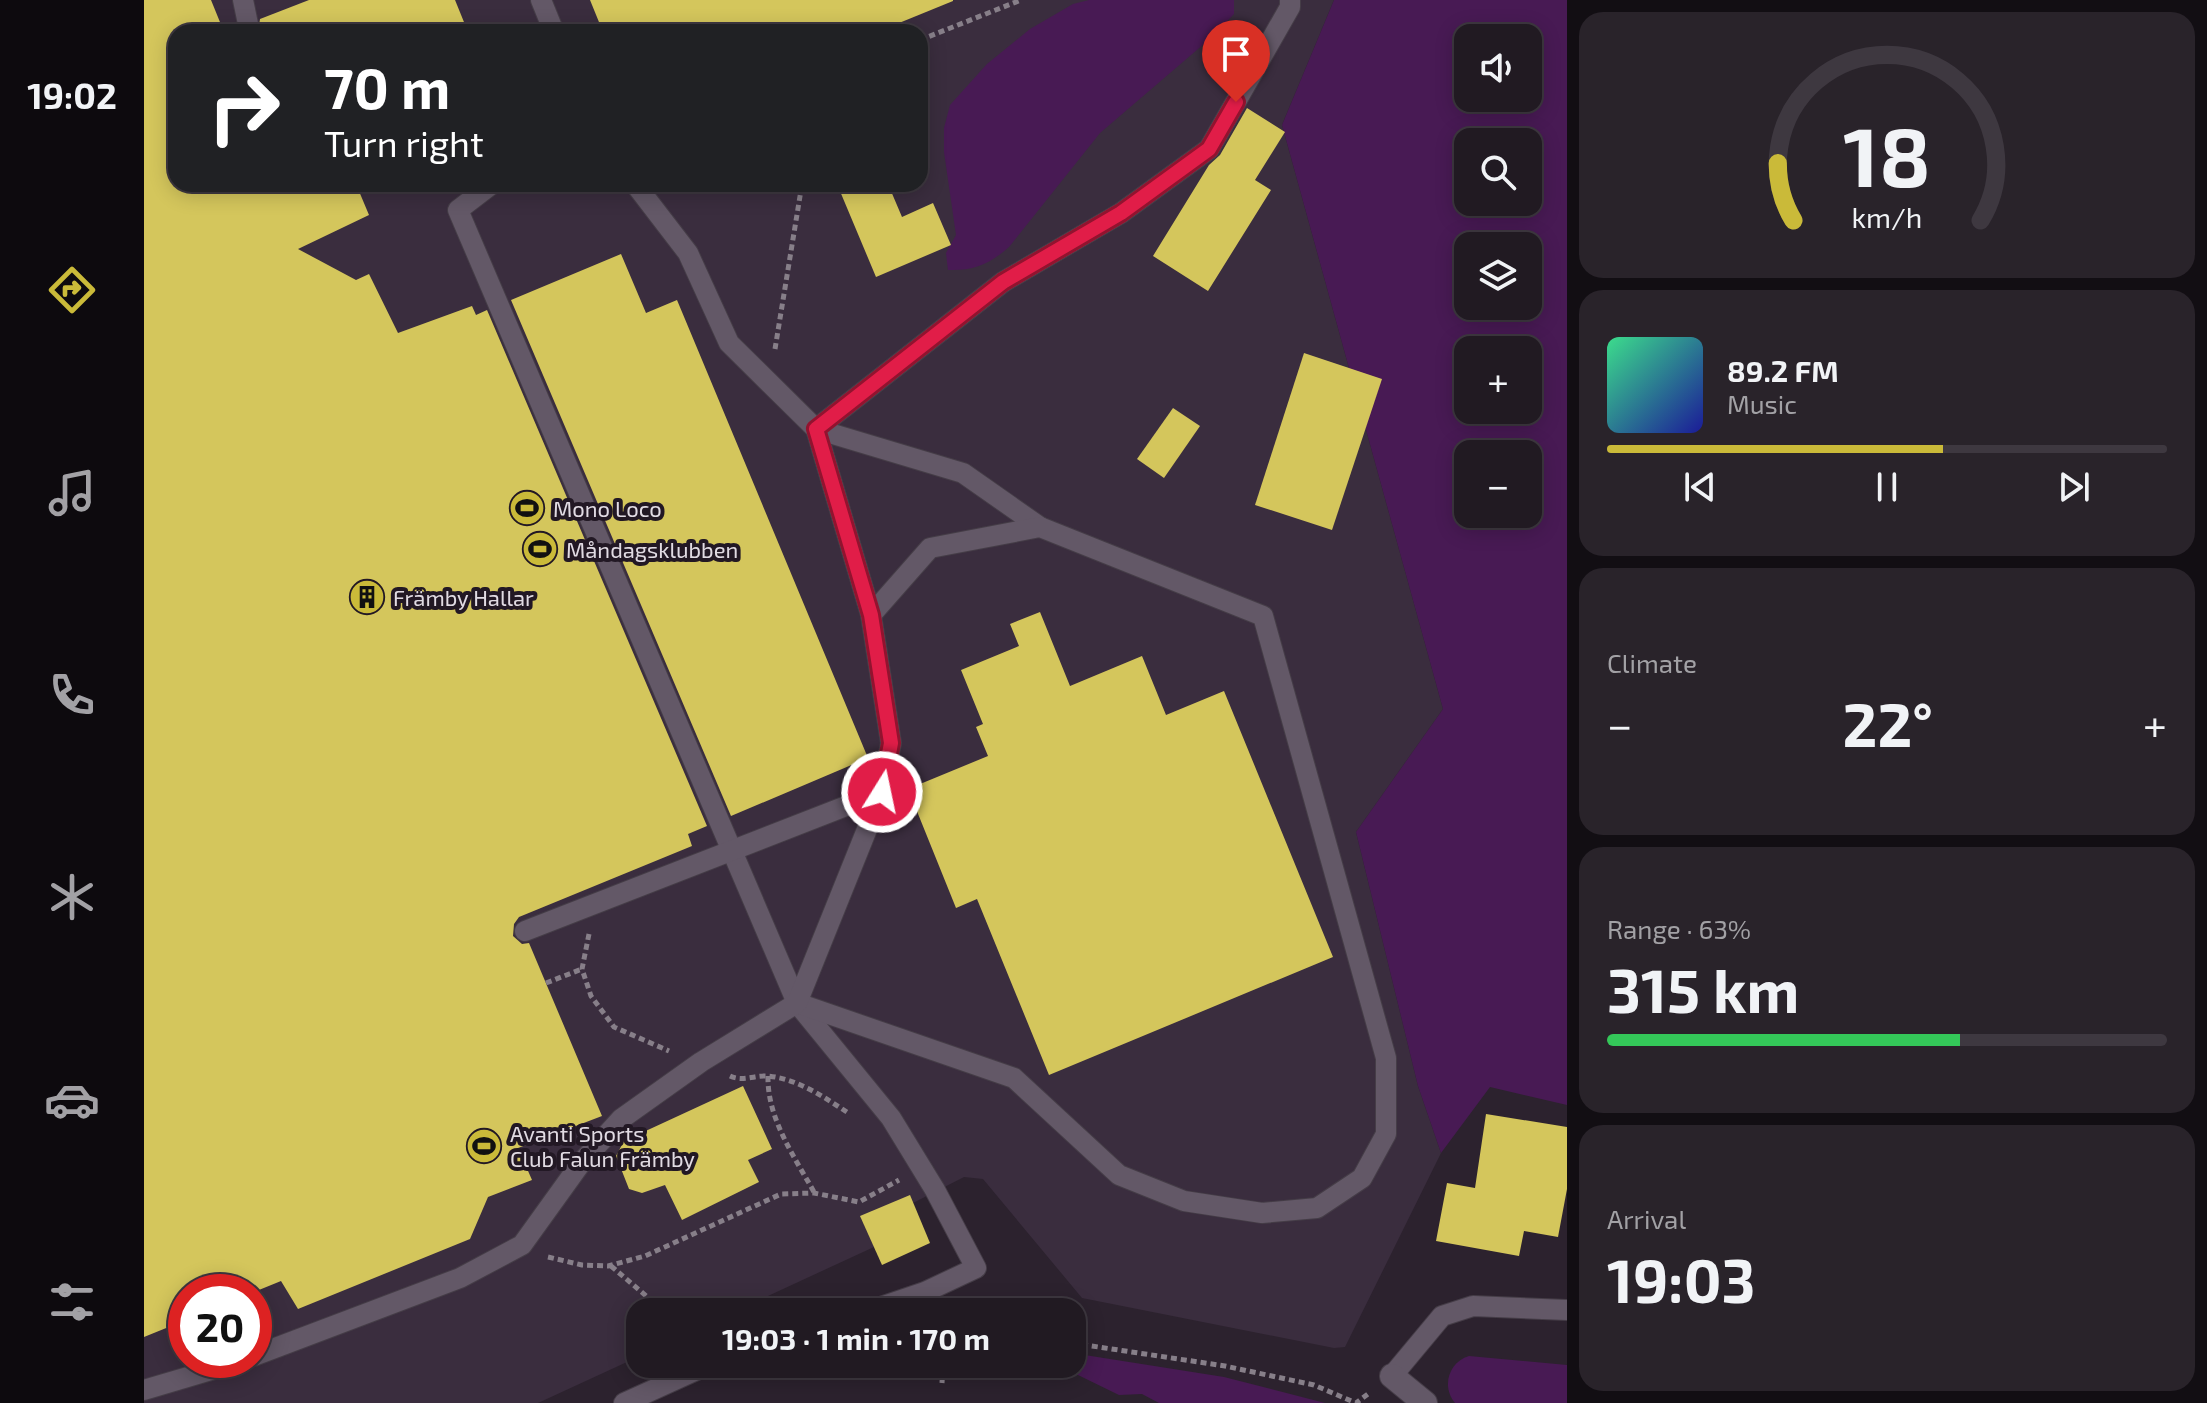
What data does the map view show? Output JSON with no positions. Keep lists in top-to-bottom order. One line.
{"places":{"sports":["Mono Loco","Måndagsklubben","Avanti Sports Club Falun Främby"],"building":["Främby Hallar"]},"page":{"tabs":"19:02","map_buttons":["+","−"],"turn":["70 m","Turn right"],"song":["89.2 FM","Music"],"tile":["Climate",["Range · 63%","315 km"],["Arrival","19:03"]],"heat":["−","22°","+"],"limit":"20","trip":"19:03 · 1 min · 170 m","gauge":["18","km/h"]}}
